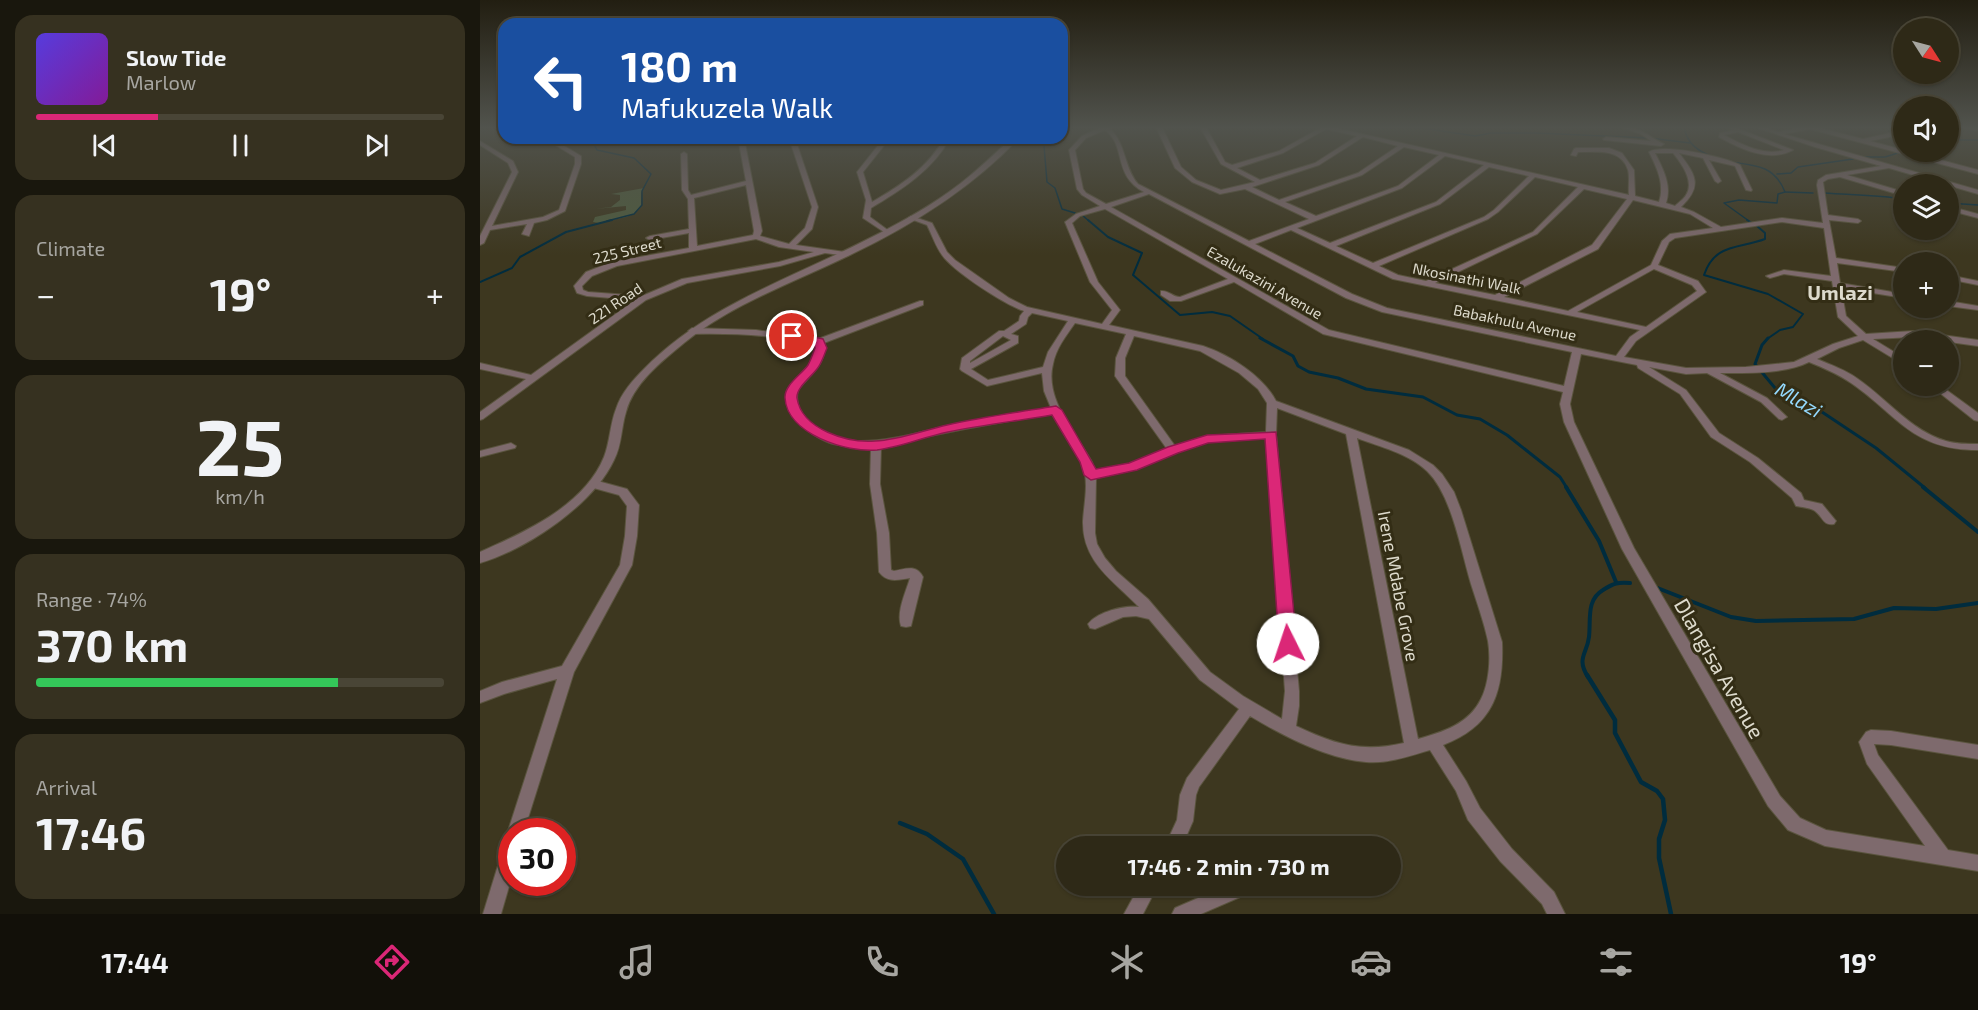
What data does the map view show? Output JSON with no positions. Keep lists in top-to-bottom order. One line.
{"streets":{"street":["225 Street","Nkosinathi Walk","Ezalukazini Avenue","221 Road","Babakhulu Avenue","Irene Mdabe Grove","Dlangisa Avenue"]},"crossings":[["225 Street","221 Road"],["Ezalukazini Avenue","Dlangisa Avenue"],["Babakhulu Avenue","Dlangisa Avenue"]],"districts":["Umlazi"],"water":["Mlazi"],"north":"bottom right","page":{"map_buttons":["+","−"],"turn":["180 m","Mafukuzela Walk"],"song":["Slow Tide","Marlow"],"tile":["Climate",["25","km/h"],["Range · 74%","370 km"],["Arrival","17:46"]],"heat":["−","19°","+"],"limit":"30","trip":"17:46 · 2 min · 730 m","tabs":["17:44","19°"]}}
